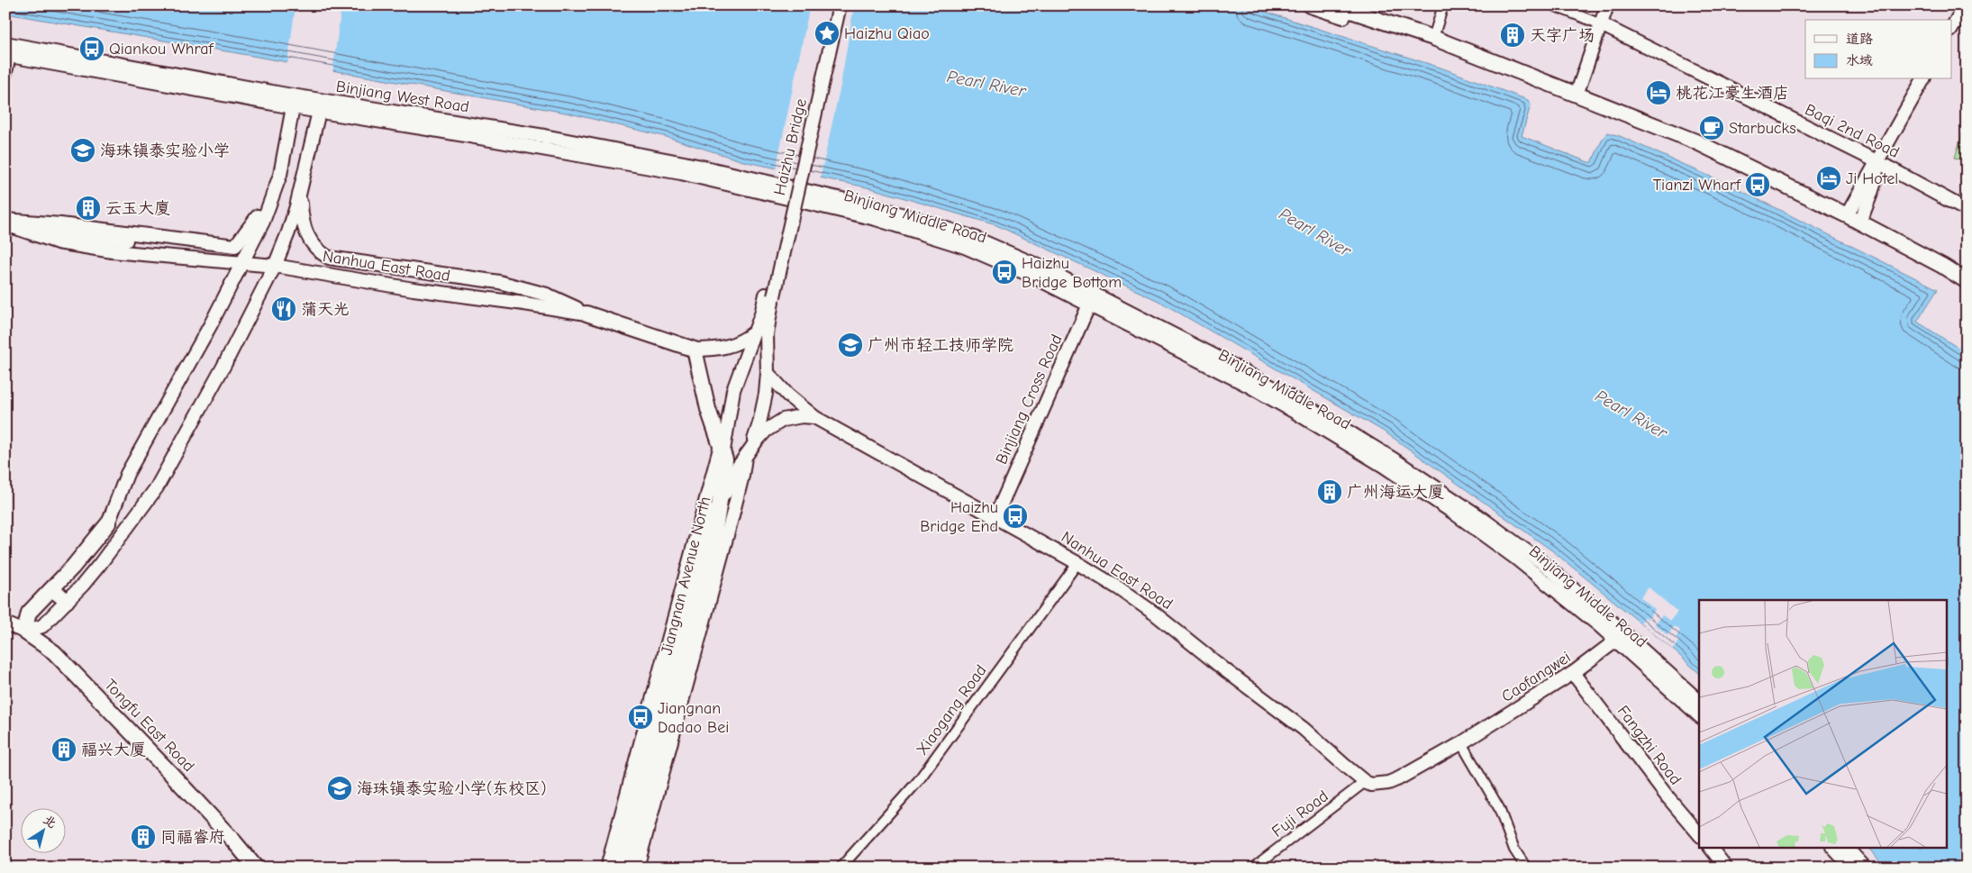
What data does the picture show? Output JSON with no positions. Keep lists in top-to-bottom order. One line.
{"streets":{"main road":["Binjiang West Road","Baqi 2nd Road","Haizhu Bridge","Binjiang Middle Road","Nanhua East Road","Binjiang Cross Road","Jiangnan Avenue North","Caofangwei","Tongfu East Road","Fangzhi Road"],"street":["Xiaogang Road","Fuji Road"]},"crossings":[["Binjiang West Road","Binjiang Middle Road"],["Haizhu Bridge","Jiangnan Avenue North"],["Binjiang Middle Road","Binjiang Cross Road"],["Binjiang Middle Road","Caofangwei"],["Nanhua East Road","Binjiang Cross Road"],["Nanhua East Road","Jiangnan Avenue North"],["Nanhua East Road","Caofangwei"],["Nanhua East Road","Xiaogang Road"],["Nanhua East Road","Fuji Road"],["Caofangwei","Fangzhi Road"]],"water":["Pearl River"],"places":{"place":["Haizhu Qiao"],"building":["天字广场","云玉大廈","广州海运大厦","福兴大厦","同福睿府"],"bus stop":["Qiankou Whraf","Tianzi Wharf","Haizhu Bridge Bottom","Haizhu Bridge End","Jiangnan Dadao Bei"],"hotel":["桃花江豪生酒店","Ji Hotel"],"cafe":["Starbucks"],"school or university":["海珠镇泰实验小学","广州市轻工技师学院","海珠镇泰实验小学(东校区)"],"restaurant":["蒲天光"]},"legend":["道路","水域"],"north":"top right"}
